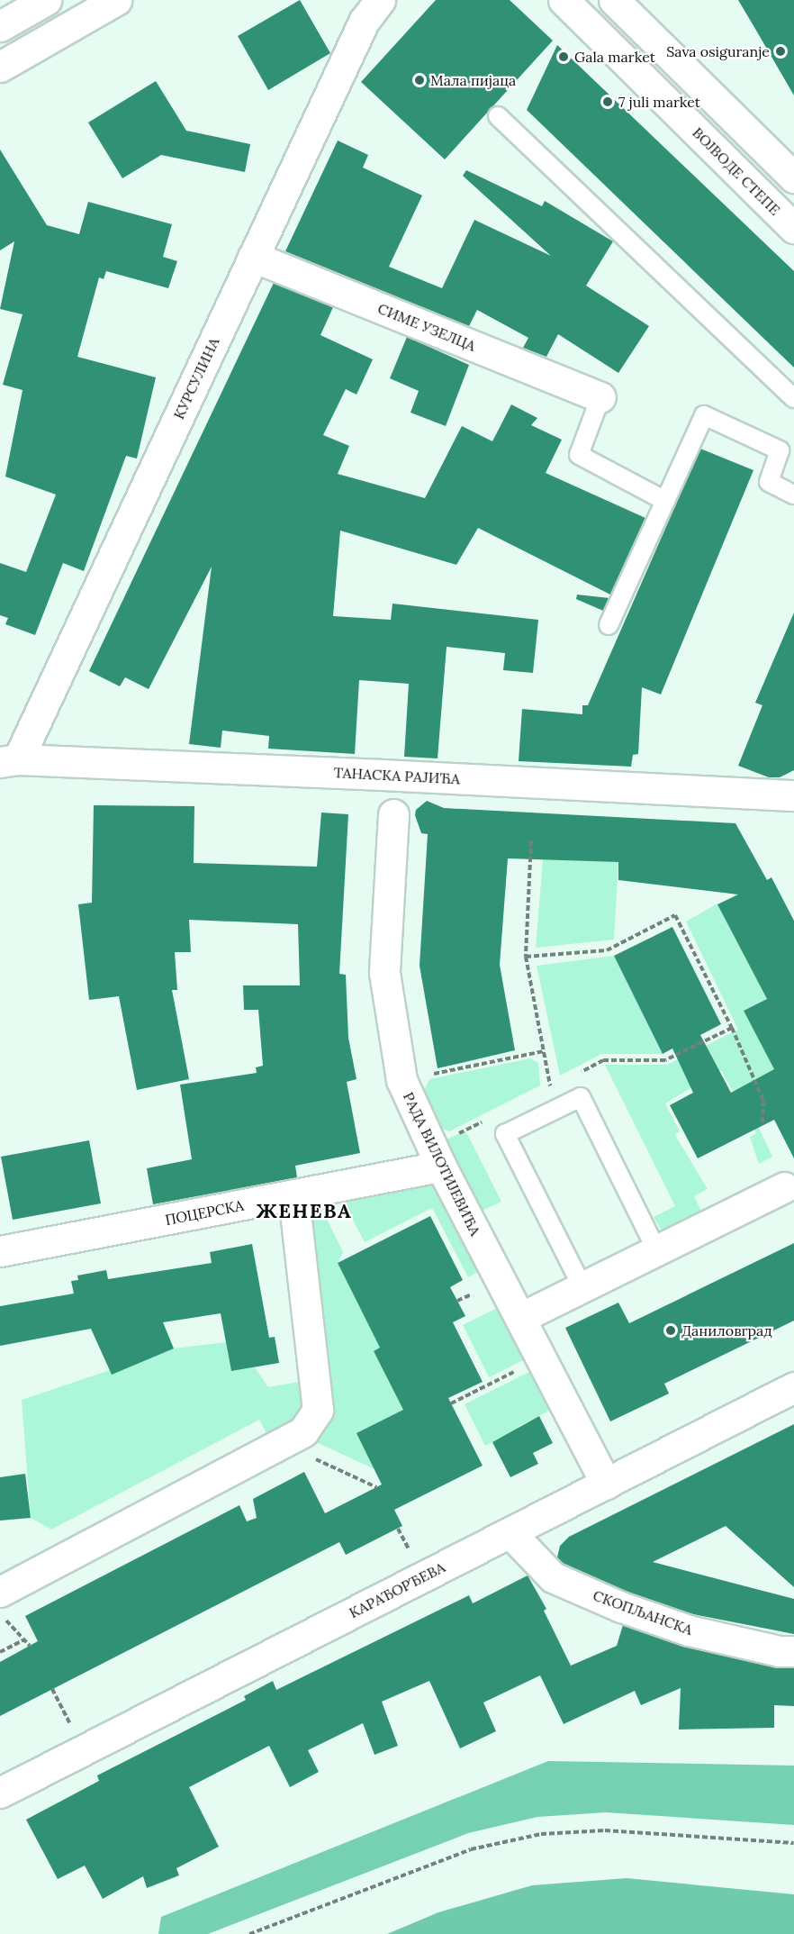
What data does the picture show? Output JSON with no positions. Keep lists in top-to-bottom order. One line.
{"streets":{"street":["ВОЈВОДЕ СТЕПЕ","СИМЕ УЗЕЛЦА","КУРСУЛИНА","ТАНАСКА РАЈИЋА","РАДА ВИЛОТИЈЕВИЋА","ПОЦЕРСКА","КАРАЂОРЂЕВА","СКОПЉАНСКА"]},"crossings":[["СИМЕ УЗЕЛЦА","КУРСУЛИНА"],["КУРСУЛИНА","ТАНАСКА РАЈИЋА"],["РАДА ВИЛОТИЈЕВИЋА","ПОЦЕРСКА"],["РАДА ВИЛОТИЈЕВИЋА","КАРАЂОРЂЕВА"],["КАРАЂОРЂЕВА","СКОПЉАНСКА"]],"districts":["ЖЕНЕВА"],"places":["Sava osiguranje","Gala market","Мала пијаца","7 juli market","Даниловград"]}
